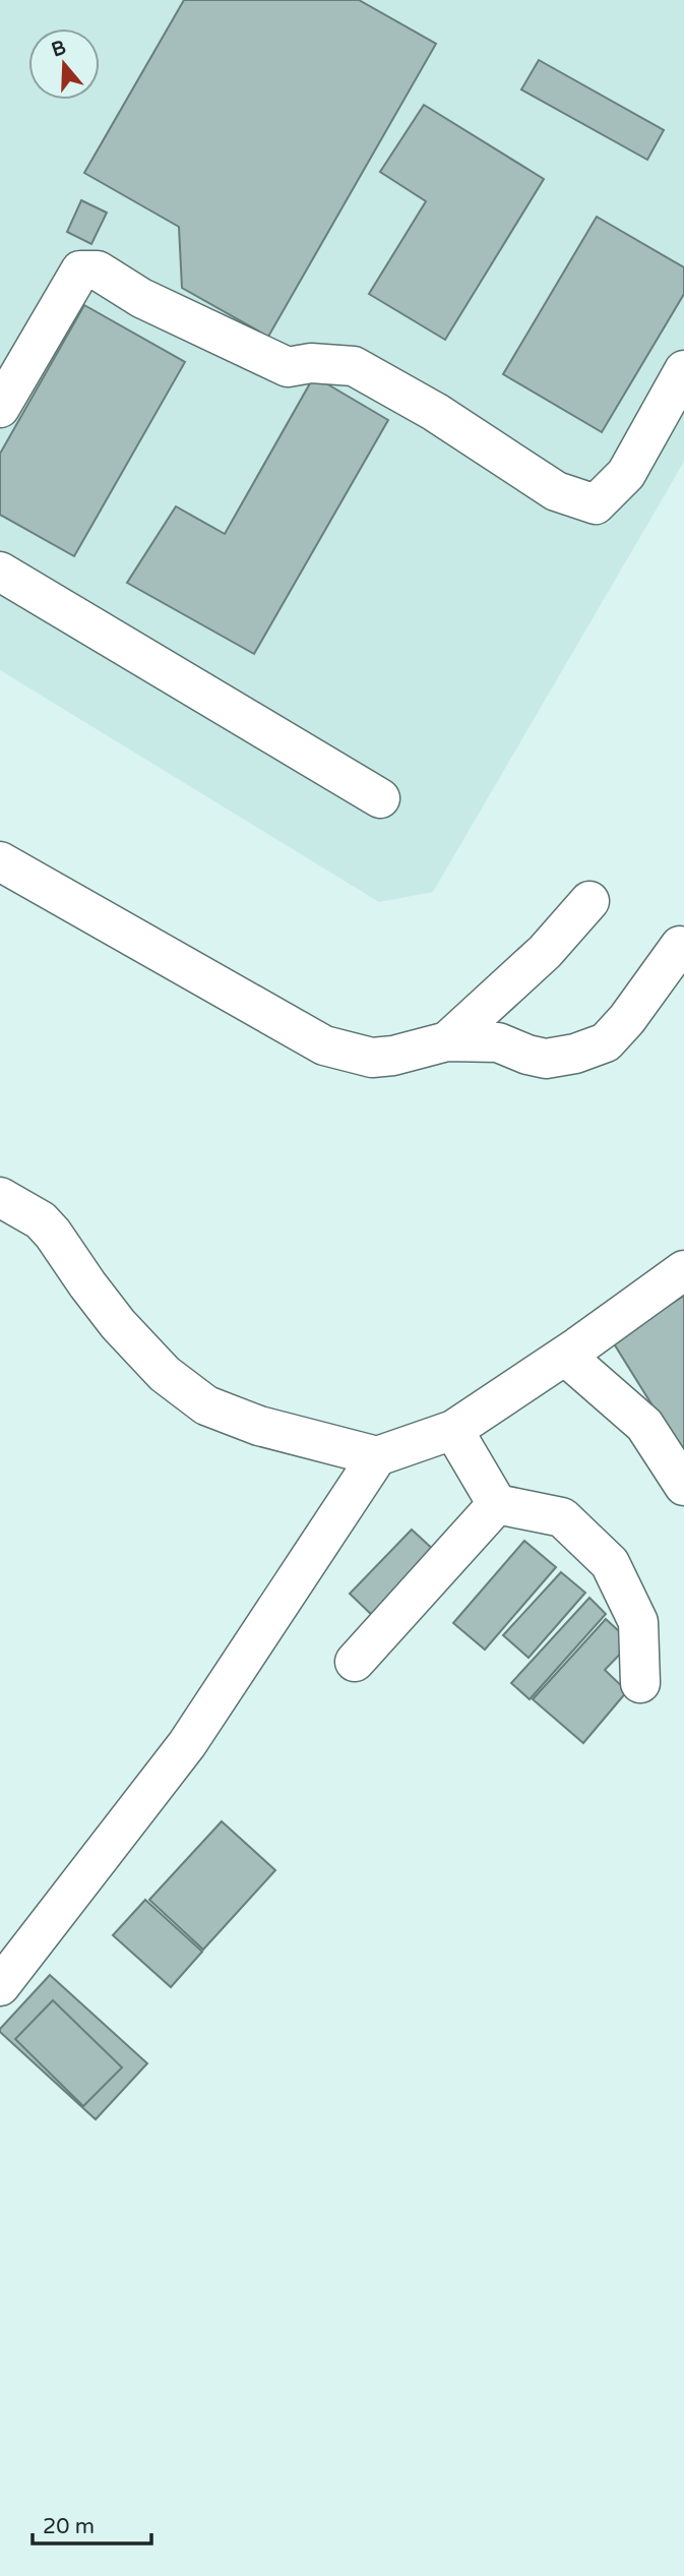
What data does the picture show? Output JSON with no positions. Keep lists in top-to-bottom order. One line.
{"scale_bar":"20 m","north":"top"}
